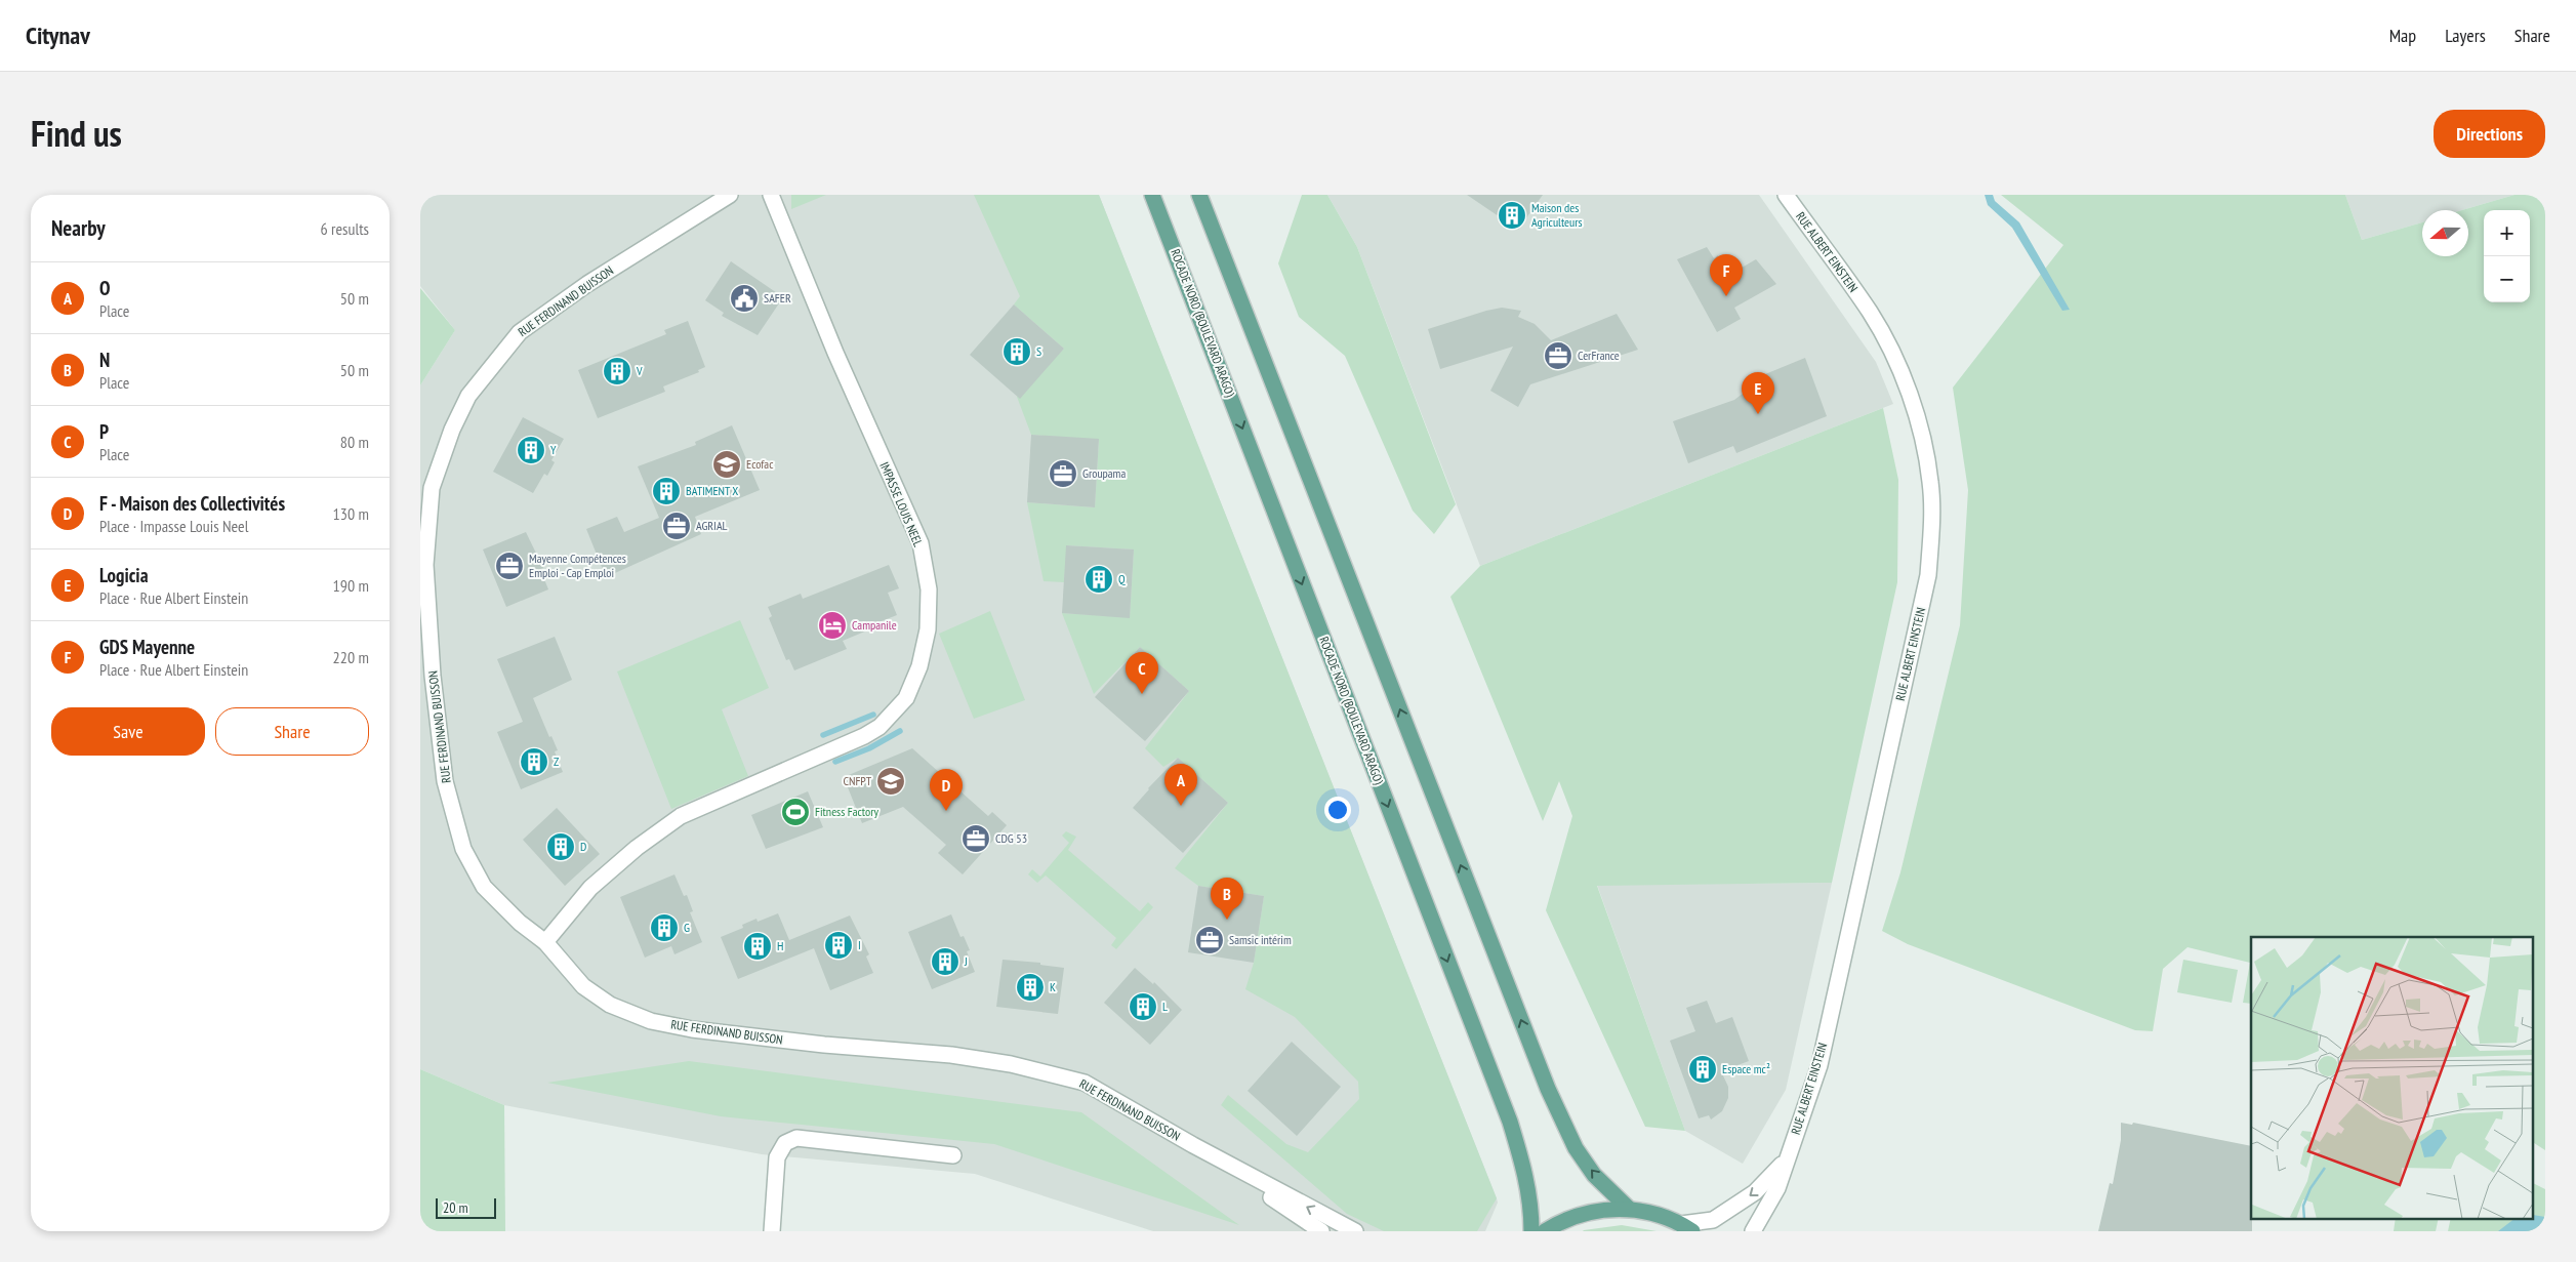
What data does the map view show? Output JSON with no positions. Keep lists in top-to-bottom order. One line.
{"streets":{"main road":["ROCADE NORD (BOULEVARD ARAGO)"],"street":["RUE ALBERT EINSTEIN","RUE FERDINAND BUISSON","IMPASSE LOUIS NEEL"]},"crossings":[["RUE FERDINAND BUISSON","IMPASSE LOUIS NEEL"]],"places":{"building":["Maison des Agriculteurs","S","V","Y","BATIMENT X","Q","Z","D","G","I","H","J","K","L","Espace mc²"],"public building":["SAFER"],"office":["CerFrance","Groupama","AGRIAL","Mayenne Compétences Emploi - Cap Emploi","CDG 53","Samsic intérim"],"school or university":["Ecofac","CNFPT"],"hotel":["Campanile"],"sports":["Fitness Factory"]},"scale_bar":"20 m","north":"left","page":{"header":"Citynav","nav":["Map","Layers","Share"],"title":"Find us","buttons":["Directions",["Save","Share"]],"heading":["Nearby","6 results"],"map_buttons":["+","−"],"pins":["F","E","C","A","D","B"],"list":[{"mark":"A","name":"O","note":"Place","value":"50 m"},{"mark":"B","name":"N","note":"Place","value":"50 m"},{"mark":"C","name":"P","note":"Place","value":"80 m"},{"mark":"D","name":"F - Maison des Collectivités","note":"Place · Impasse Louis Neel","value":"130 m"},{"mark":"E","name":"Logicia","note":"Place · Rue Albert Einstein","value":"190 m"},{"mark":"F","name":"GDS Mayenne","note":"Place · Rue Albert Einstein","value":"220 m"}],"scale":"20 m"}}
